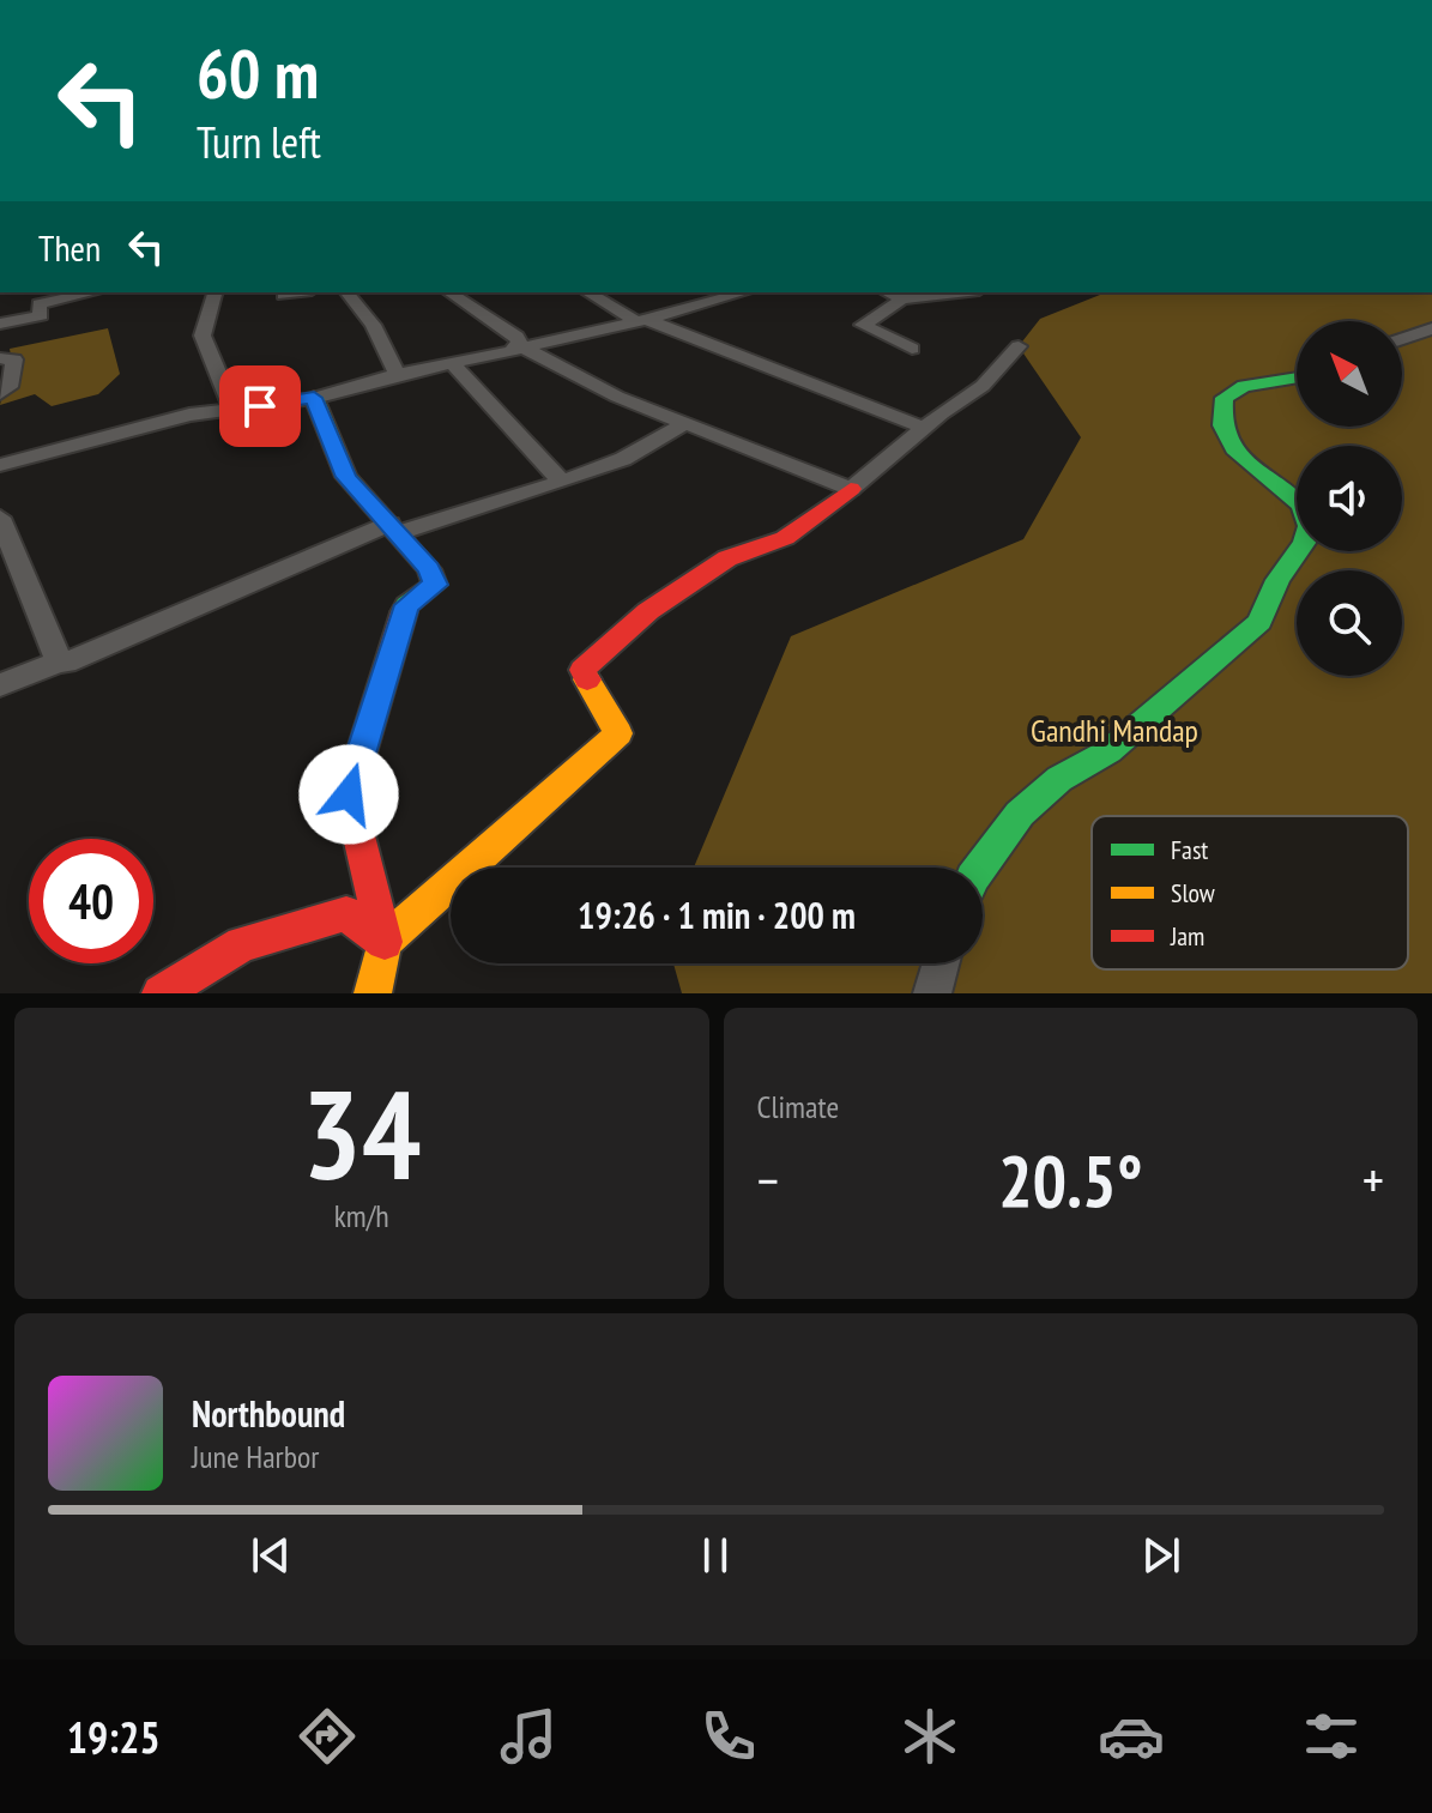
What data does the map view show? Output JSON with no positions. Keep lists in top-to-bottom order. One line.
{"parks":["Gandhi Mandap"],"legend":["Fast","Slow","Jam"],"north":"top left","page":{"turn":["60 m","Turn left"],"then":"Then","limit":"40","trip":"19:26 · 1 min · 200 m","tile":[["34","km/h"],"Climate"],"heat":["−","20.5°","+"],"song":["Northbound","June Harbor"],"tabs":"19:25"}}
